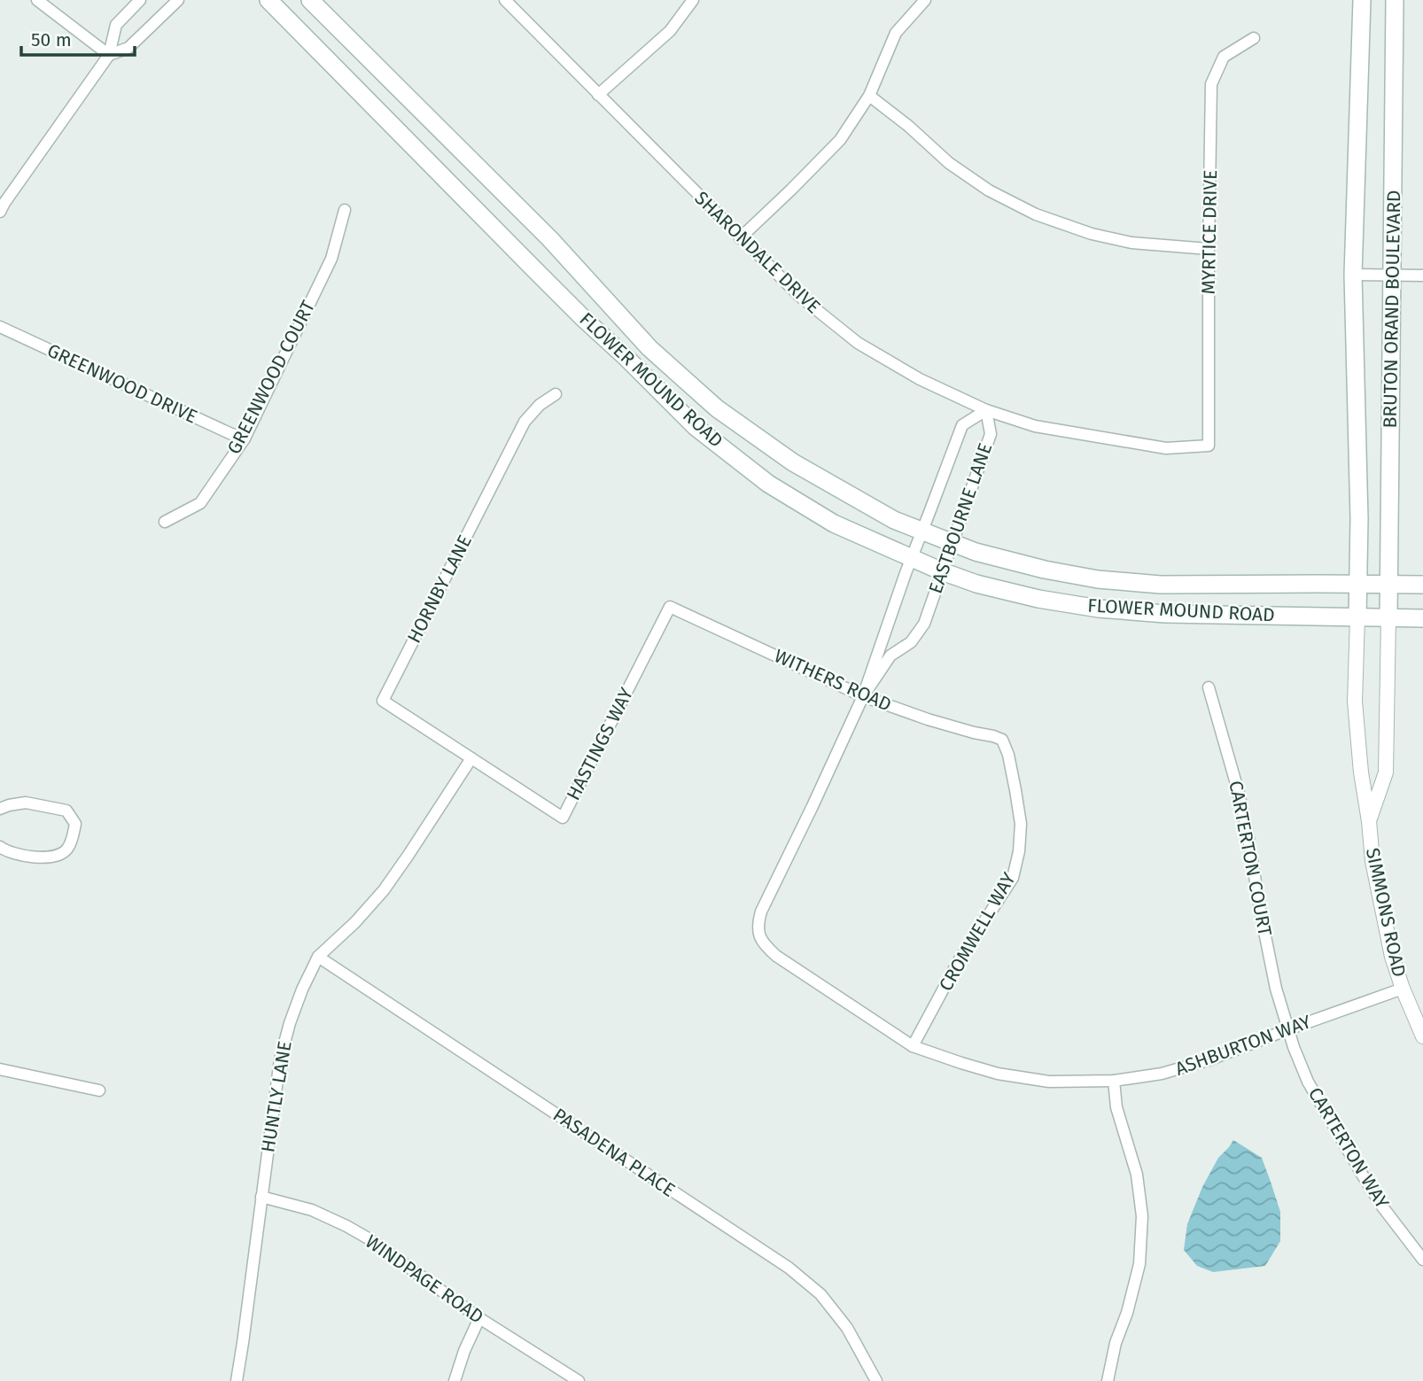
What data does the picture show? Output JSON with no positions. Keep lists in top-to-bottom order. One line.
{"streets":{"main road":["BRUTON ORAND BOULEVARD","FLOWER MOUND ROAD"],"street":["MYRTICE DRIVE","SHARONDALE DRIVE","GREENWOOD COURT","GREENWOOD DRIVE","EASTBOURNE LANE","HORNBY LANE","WITHERS ROAD","HASTINGS WAY","CARTERTON COURT","SIMMONS ROAD","CROMWELL WAY","ASHBURTON WAY","HUNTLY LANE","CARTERTON WAY","PASADENA PLACE","WINDPAGE ROAD"]},"crossings":[["MYRTICE DRIVE","SHARONDALE DRIVE"],["SHARONDALE DRIVE","EASTBOURNE LANE"],["BRUTON ORAND BOULEVARD","FLOWER MOUND ROAD"],["BRUTON ORAND BOULEVARD","SIMMONS ROAD"],["GREENWOOD COURT","GREENWOOD DRIVE"],["FLOWER MOUND ROAD","EASTBOURNE LANE"],["FLOWER MOUND ROAD","SIMMONS ROAD"],["EASTBOURNE LANE","WITHERS ROAD"],["EASTBOURNE LANE","ASHBURTON WAY"],["HORNBY LANE","HASTINGS WAY"],["HORNBY LANE","HUNTLY LANE"],["WITHERS ROAD","HASTINGS WAY"],["WITHERS ROAD","CROMWELL WAY"],["HASTINGS WAY","HUNTLY LANE"],["CARTERTON COURT","ASHBURTON WAY"],["CARTERTON COURT","CARTERTON WAY"],["SIMMONS ROAD","ASHBURTON WAY"],["CROMWELL WAY","ASHBURTON WAY"],["ASHBURTON WAY","CARTERTON WAY"],["HUNTLY LANE","PASADENA PLACE"],["HUNTLY LANE","WINDPAGE ROAD"]],"scale_bar":"50 m"}
